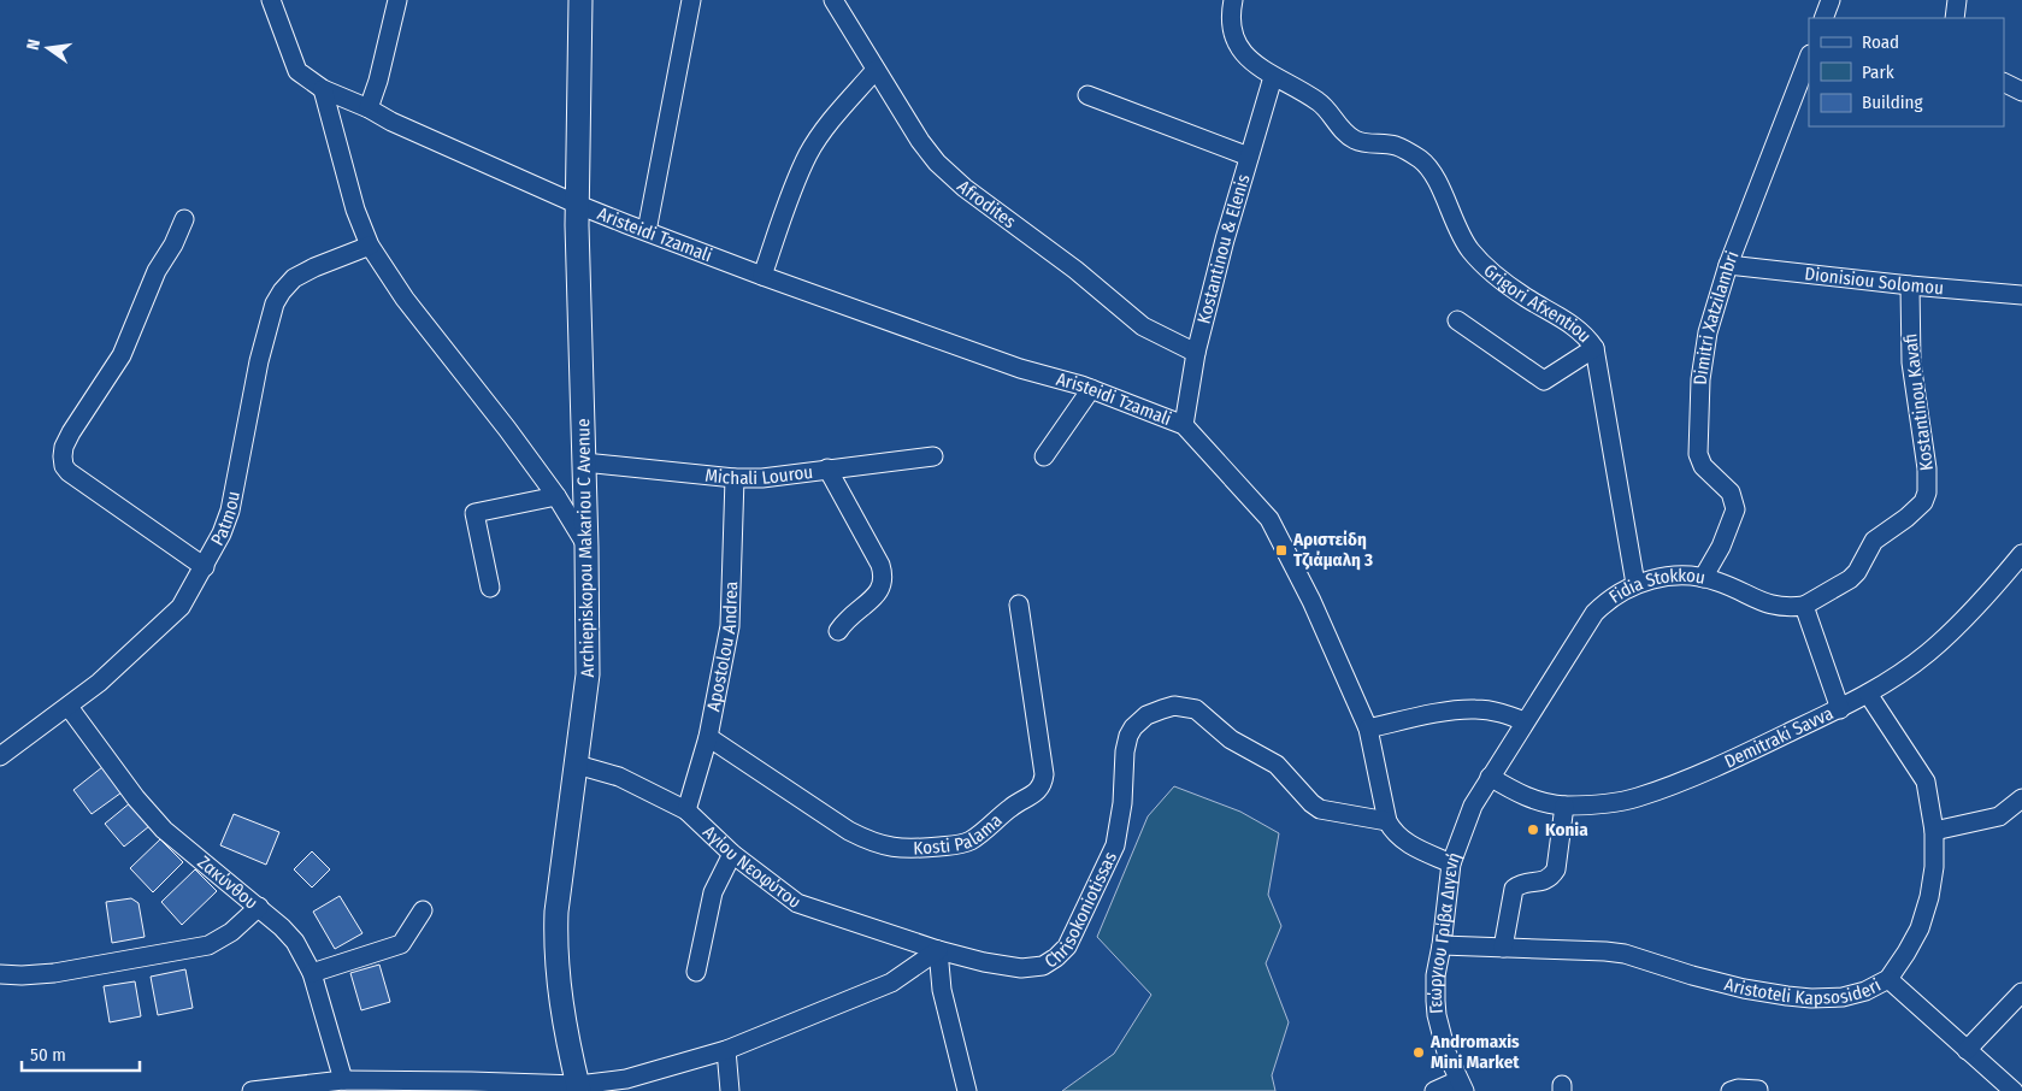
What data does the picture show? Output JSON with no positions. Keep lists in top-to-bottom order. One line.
{"streets":{"main road":["Archiepiskopou Makariou C Avenue"],"street":["Afrodites","Aristeidi Tzamali","Kostantinou & Elenis","Dionisiou Solomou","Grigori Afxentiou","Dimitri Xatzilambri","Kostantinou Kavafi","Michali Lourou","Patmou","Fidia Stokkou","Apostolou Andrea","Demitraki Savva","Kosti Palama","Αγίου Νεοφύτου","Ζακύνθου","Chrisokoniotissas","Γεώργιου Γρίβα Διγενή","Aristoteli Kapsosideri"]},"crossings":[["Afrodites","Kostantinou & Elenis"],["Aristeidi Tzamali","Kostantinou & Elenis"],["Aristeidi Tzamali","Archiepiskopou Makariou C Avenue"],["Aristeidi Tzamali","Chrisokoniotissas"],["Kostantinou & Elenis","Grigori Afxentiou"],["Dionisiou Solomou","Dimitri Xatzilambri"],["Dionisiou Solomou","Kostantinou Kavafi"],["Grigori Afxentiou","Fidia Stokkou"],["Dimitri Xatzilambri","Fidia Stokkou"],["Kostantinou Kavafi","Fidia Stokkou"],["Michali Lourou","Archiepiskopou Makariou C Avenue"],["Michali Lourou","Apostolou Andrea"],["Patmou","Ζακύνθου"],["Archiepiskopou Makariou C Avenue","Αγίου Νεοφύτου"],["Fidia Stokkou","Demitraki Savva"],["Fidia Stokkou","Γεώργιου Γρίβα Διγενή"],["Apostolou Andrea","Kosti Palama"],["Apostolou Andrea","Αγίου Νεοφύτου"],["Demitraki Savva","Γεώργιου Γρίβα Διγενή"],["Demitraki Savva","Aristoteli Kapsosideri"],["Αγίου Νεοφύτου","Chrisokoniotissas"],["Γεώργιου Γρίβα Διγενή","Aristoteli Kapsosideri"]],"places":{"transit":["Αριστείδη Τζιάμαλη 3"],"other":["Konia","Andromaxis Mini Market"]},"legend":["Road","Park","Building"],"scale_bar":"50 m","north":"left"}
